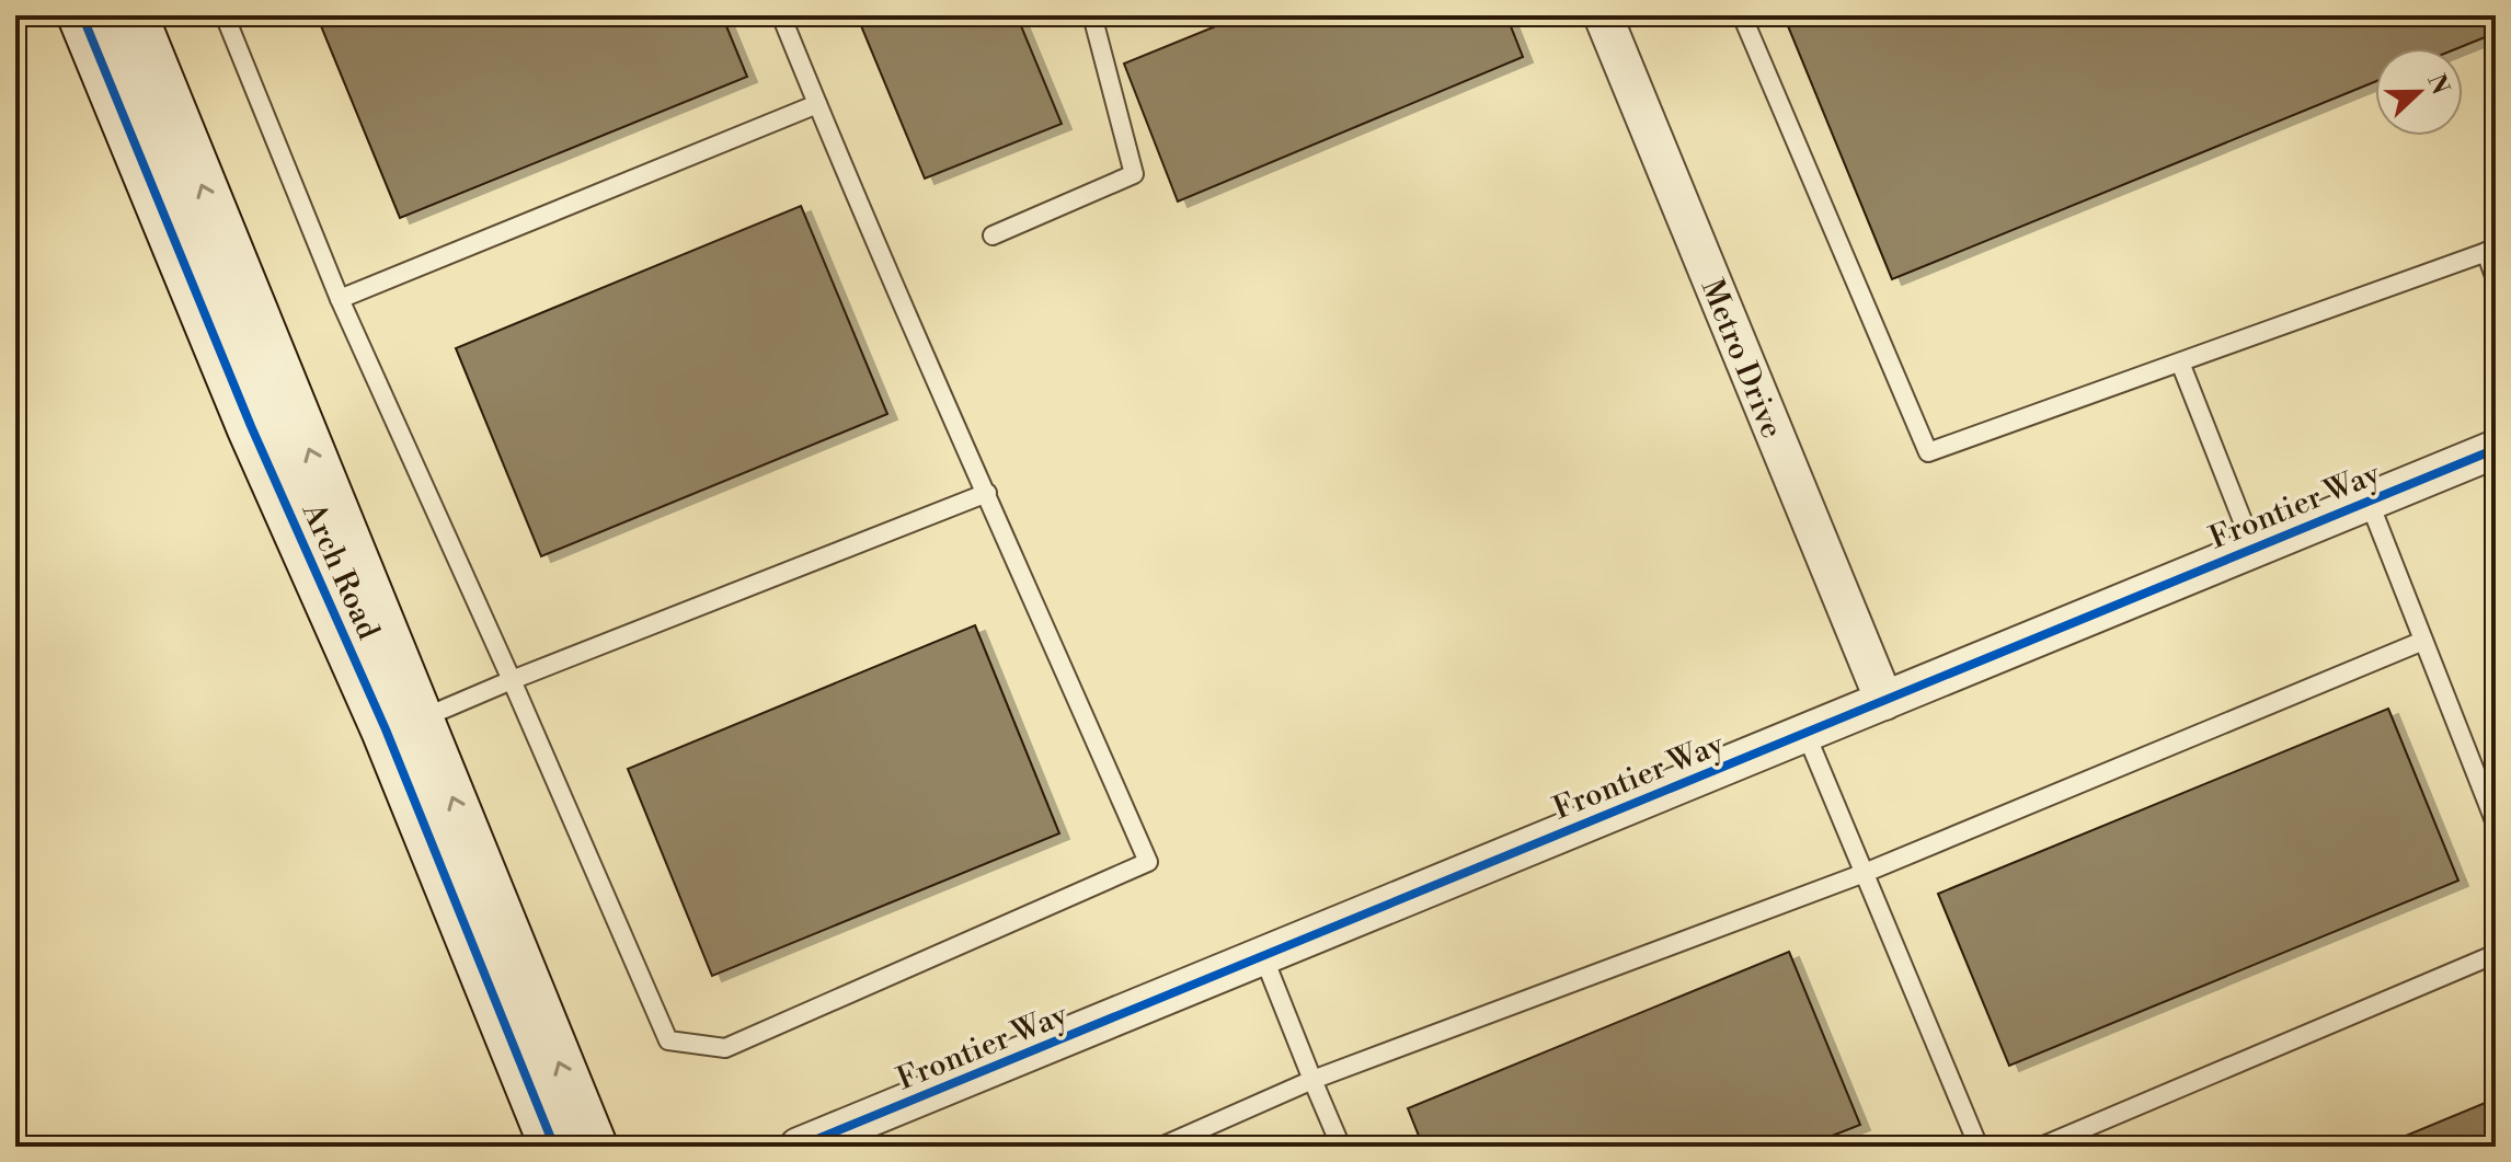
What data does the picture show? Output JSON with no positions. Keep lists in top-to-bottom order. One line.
{"streets":{"street":["Metro Drive","Frontier Way","Arch Road"]},"crossings":[["Metro Drive","Frontier Way"]],"north":"right"}
